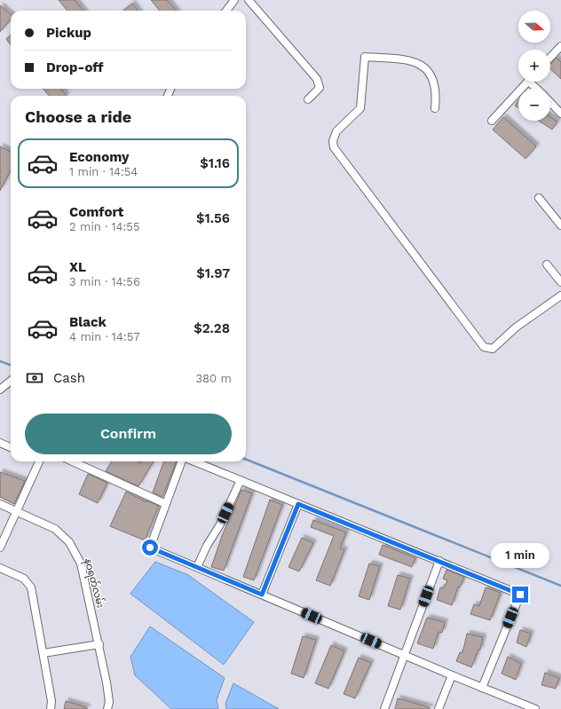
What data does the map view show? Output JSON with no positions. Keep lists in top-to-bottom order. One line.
{"streets":{"street":["နဝရတ်လမ်း"]},"north":"right","page":{"map_buttons":["+","−"],"banner":["Pickup","Drop-off"],"heading":"Choose a ride","list":[{"name":"Economy","note":"1 min · 14:54","value":"$1.16"},{"name":"Comfort","note":"2 min · 14:55","value":"$1.56"},{"name":"XL","note":"3 min · 14:56","value":"$1.97"},{"name":"Black","note":"4 min · 14:57","value":"$2.28"}],"pay":["Cash","380 m"],"buttons":"Confirm","bubble":"1 min"}}
